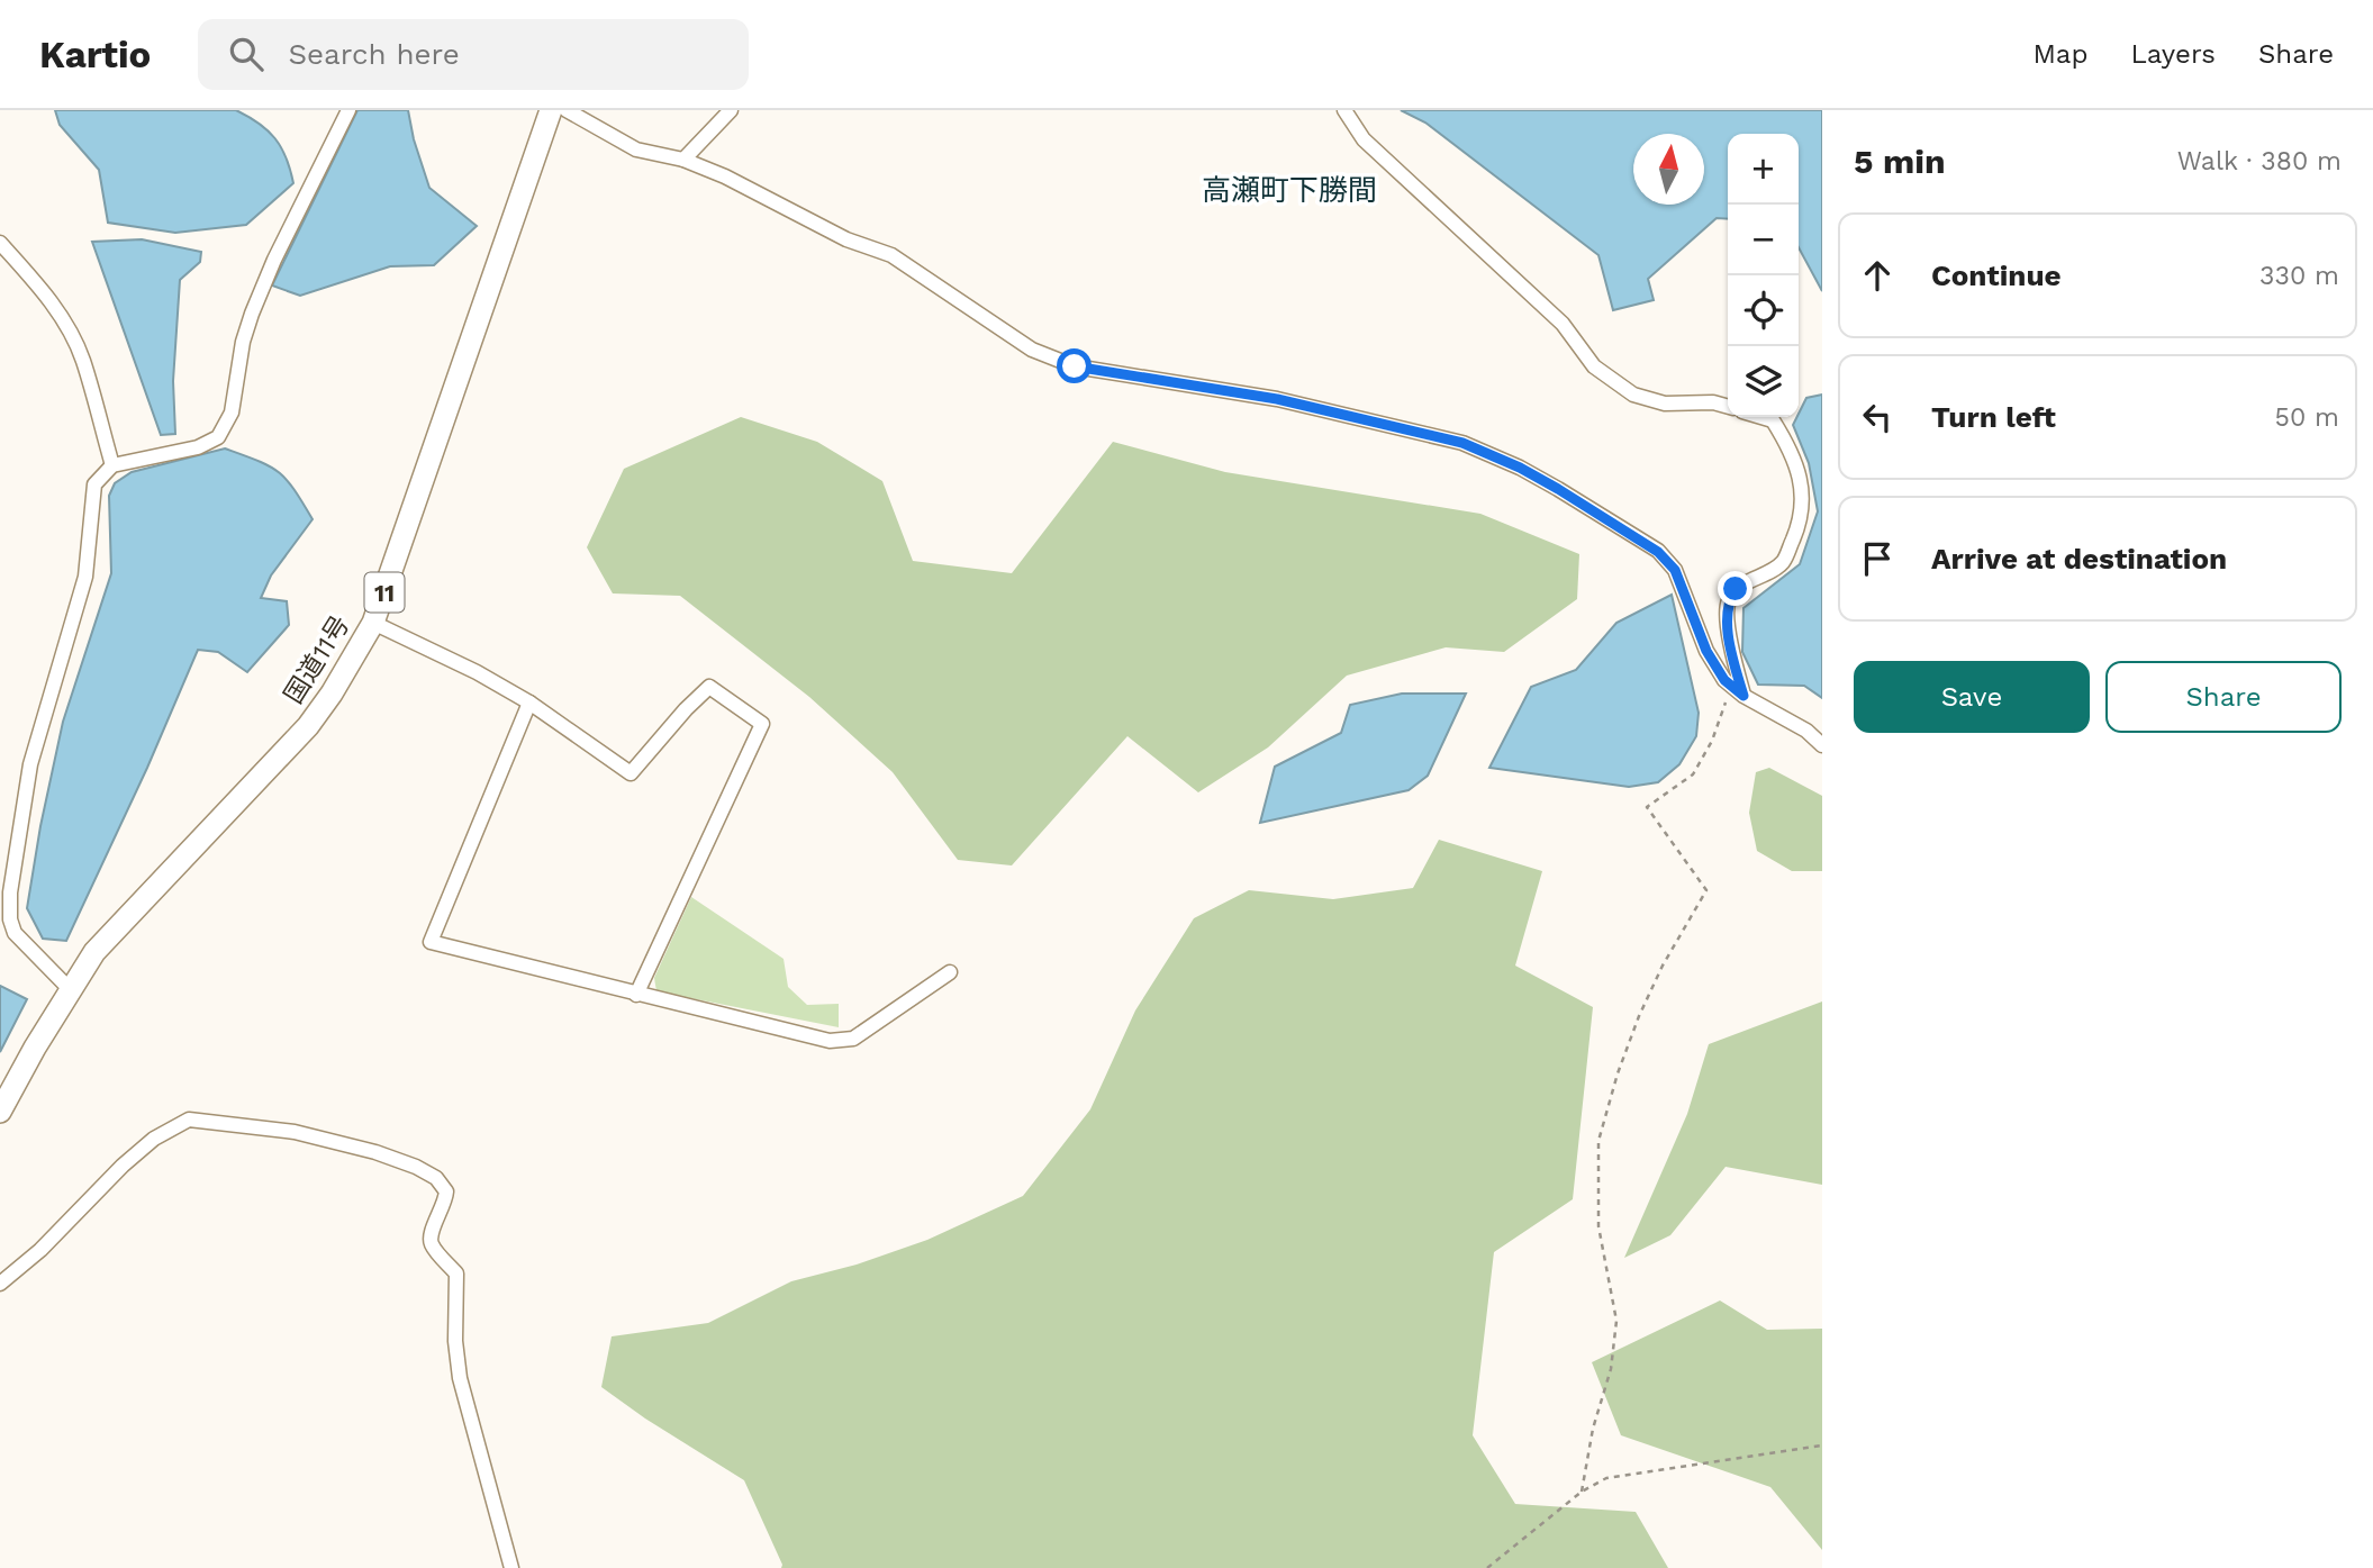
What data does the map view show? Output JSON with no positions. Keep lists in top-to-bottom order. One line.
{"streets":{"highway":["11","国道11号"]},"districts":["高瀬町下勝間"],"north":"top","page":{"header":"Kartio","search":"Search here","nav":["Map","Layers","Share"],"heading":["5 min","Walk · 380 m"],"map_buttons":["+","−"],"list":[["Continue","330 m"],["Turn left","50 m"],"Arrive at destination"],"buttons":["Save","Share"]}}
